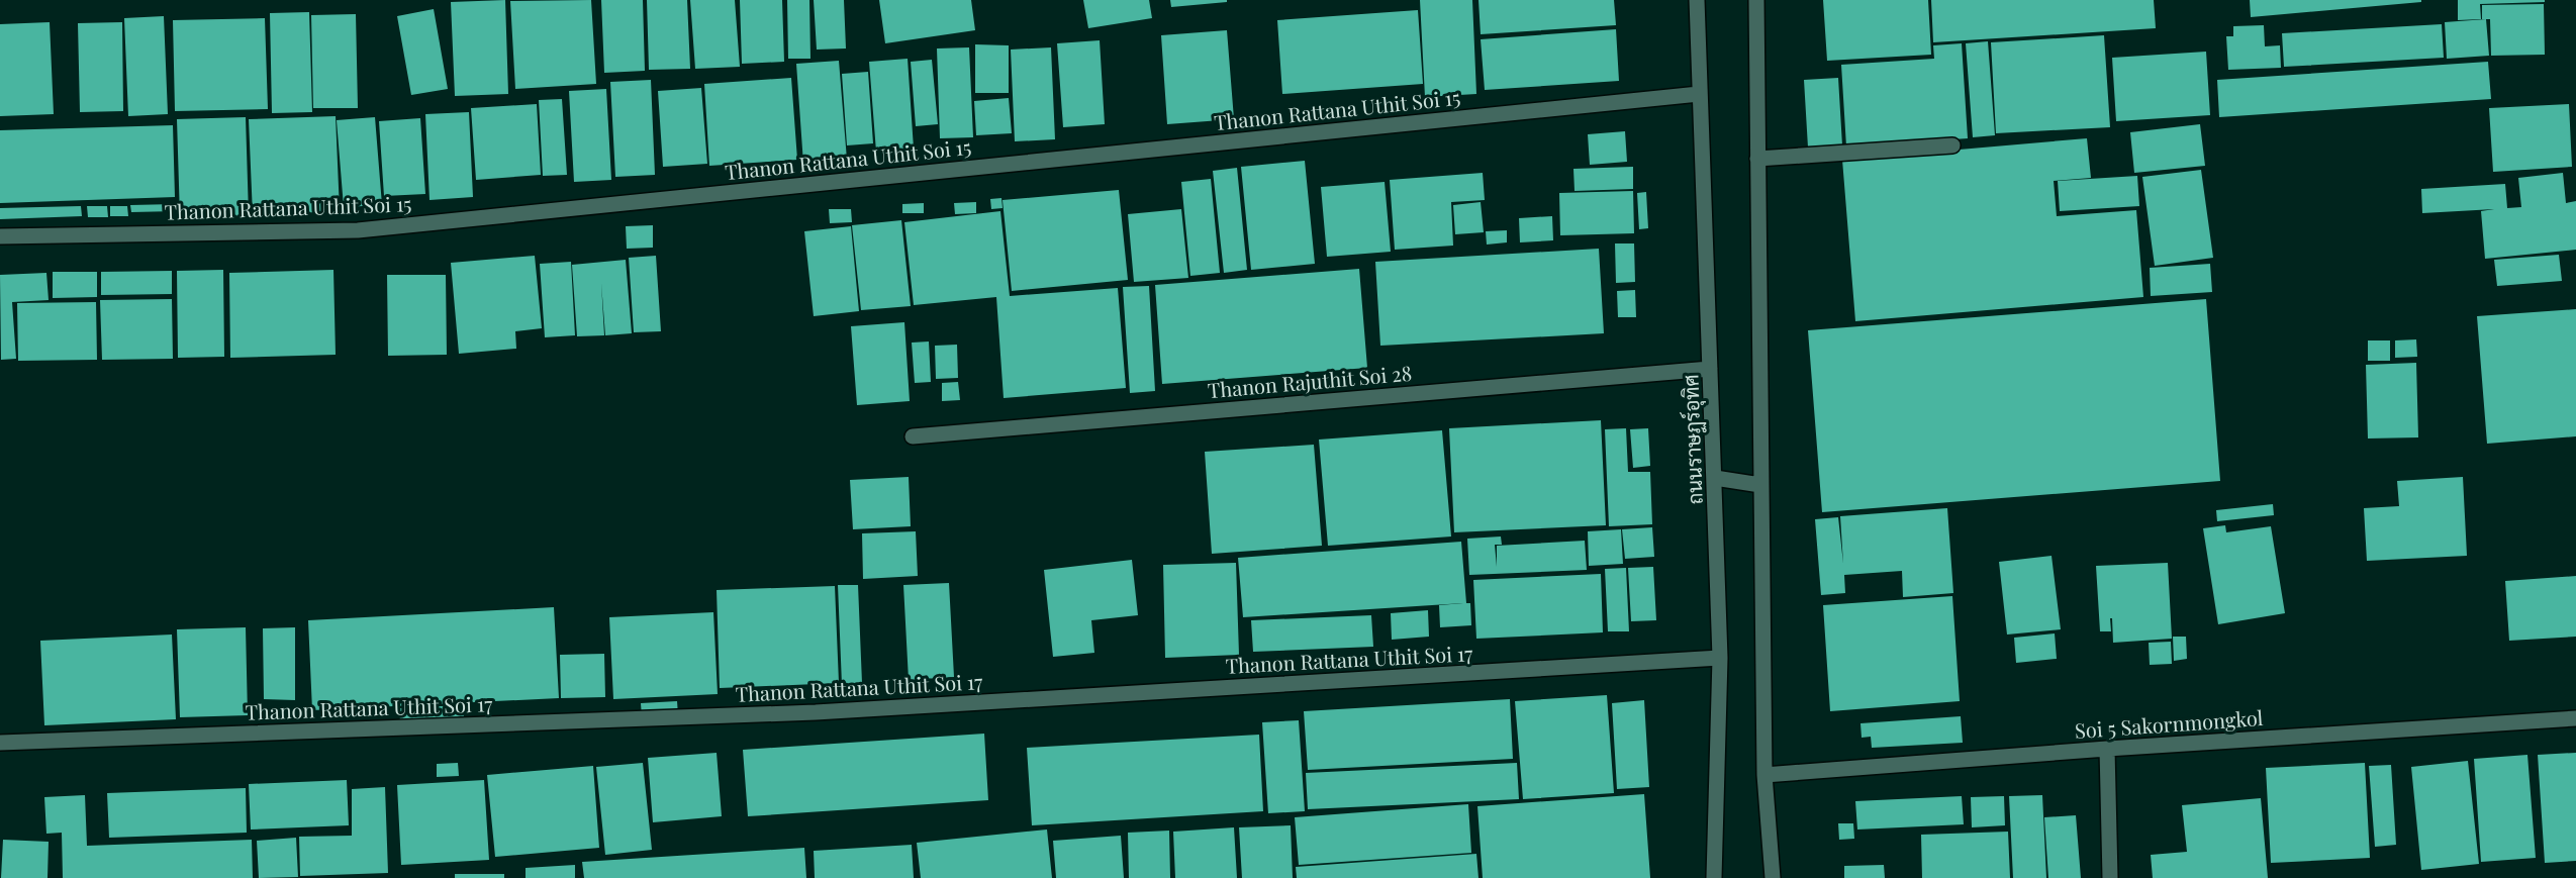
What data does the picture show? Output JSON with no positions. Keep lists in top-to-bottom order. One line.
{"streets":{"street":["Thanon Rattana Uthit Soi 15","Thanon Rajuthit Soi 28","ถนนราษฏร์อุทิศ","Thanon Rattana Uthit Soi 17","Soi 5 Sakornmongkol"]},"crossings":[["Thanon Rattana Uthit Soi 15","ถนนราษฏร์อุทิศ"],["Thanon Rajuthit Soi 28","ถนนราษฏร์อุทิศ"],["ถนนราษฏร์อุทิศ","Thanon Rattana Uthit Soi 17"]]}
